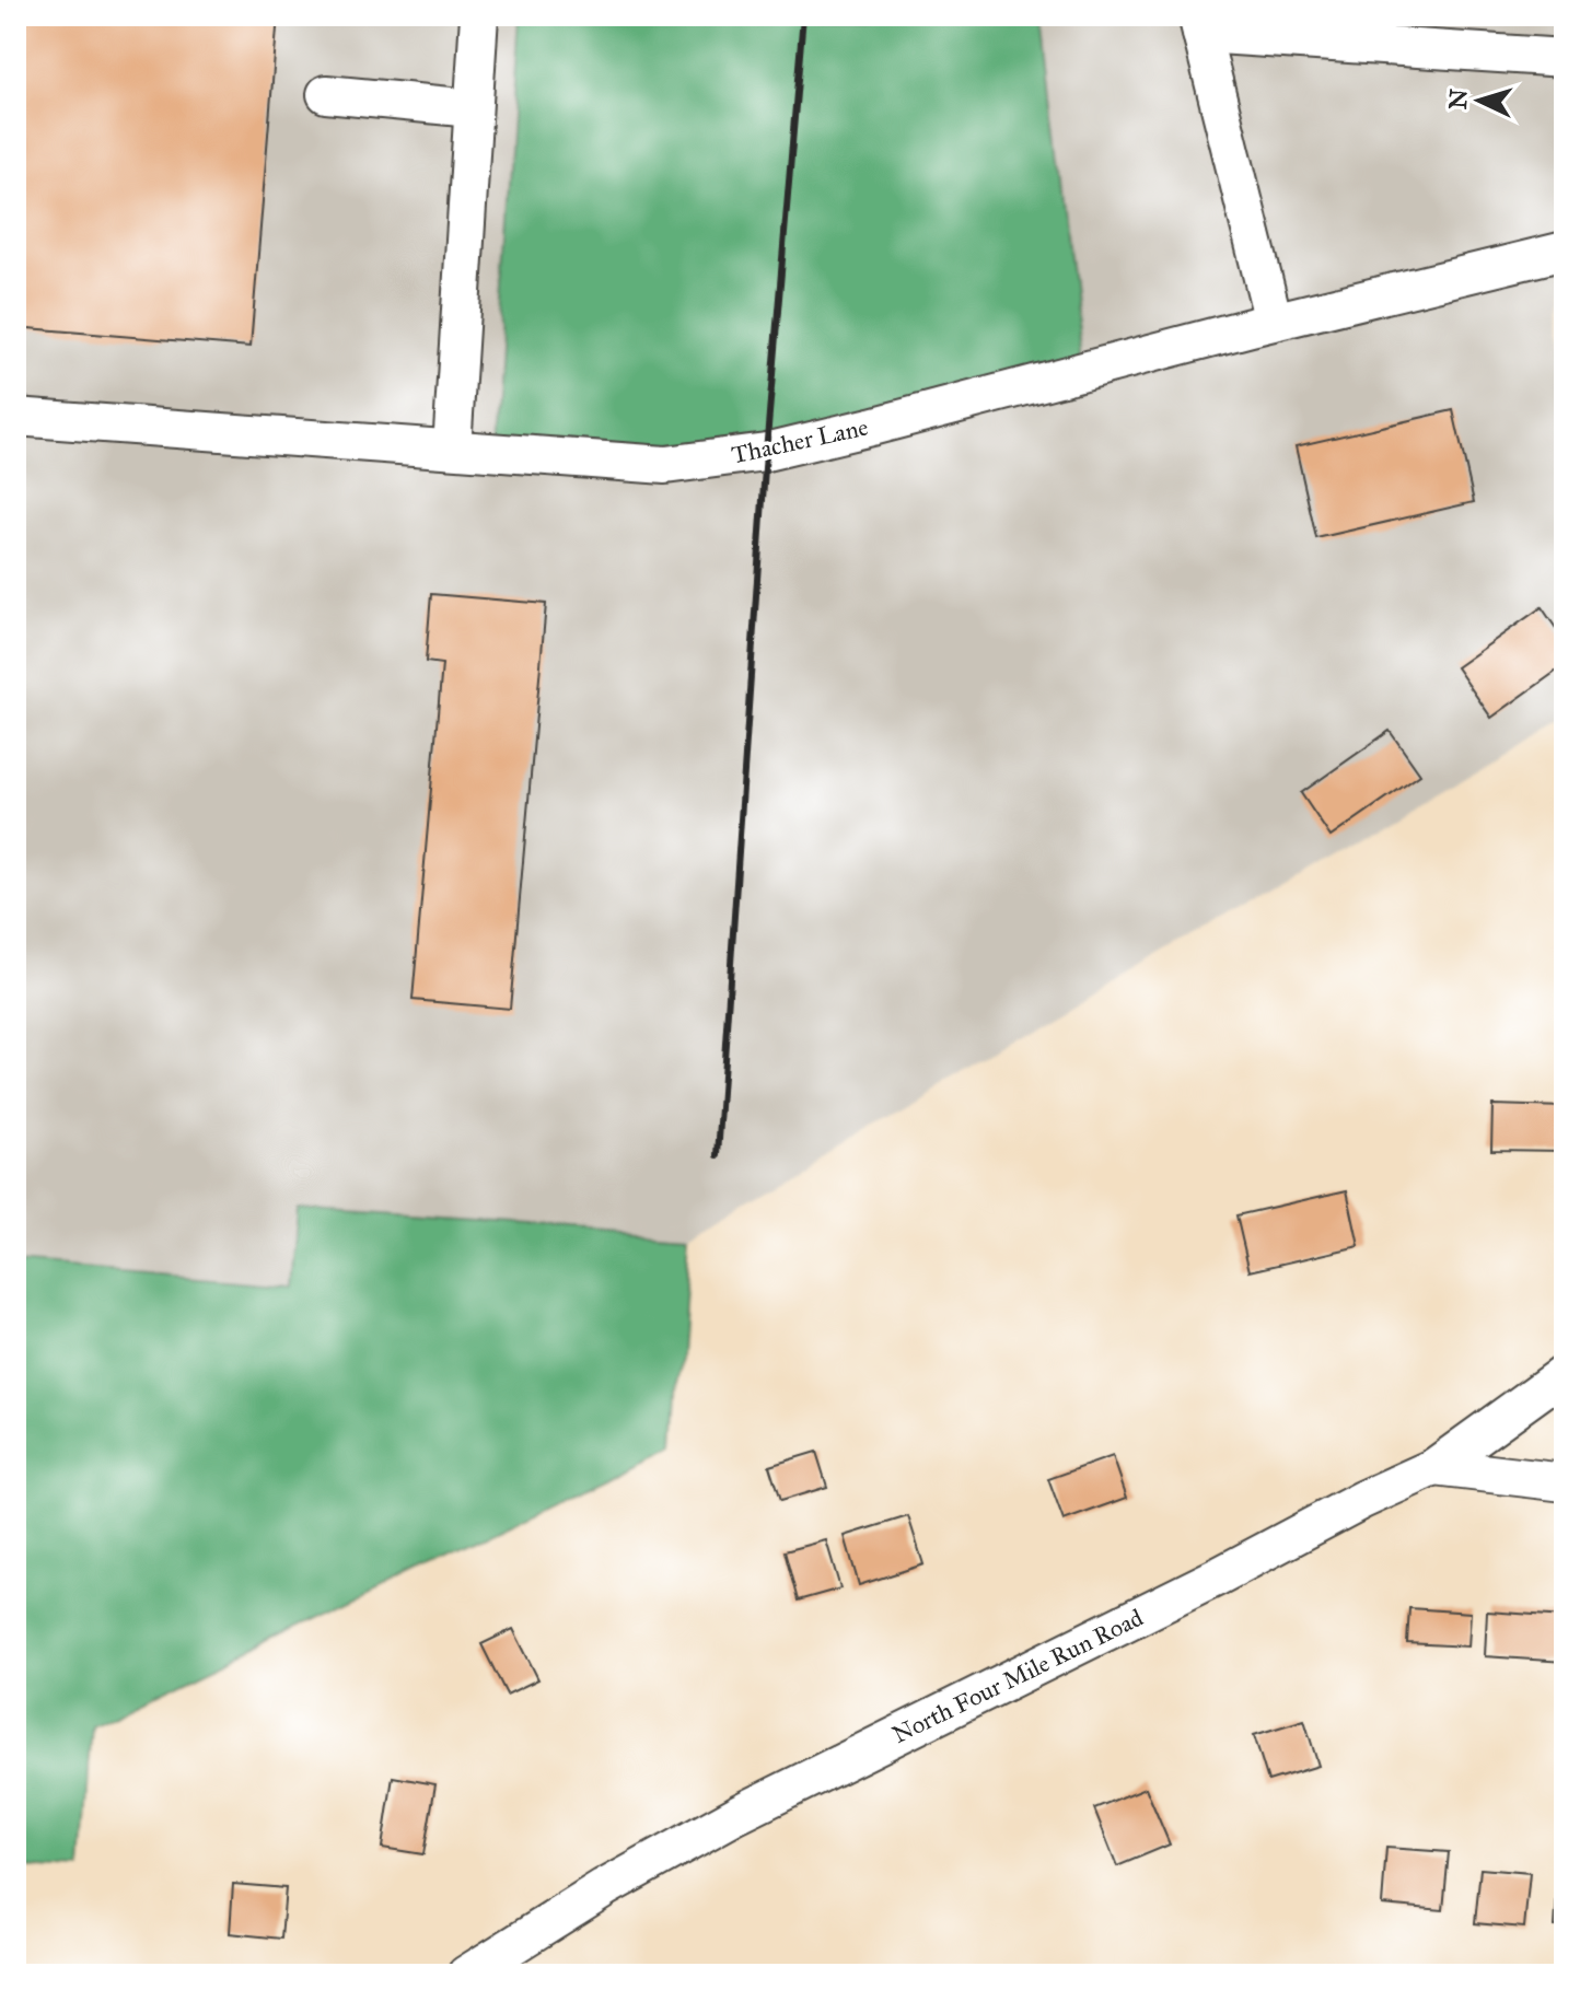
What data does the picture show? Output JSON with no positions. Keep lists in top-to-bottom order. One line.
{"streets":{"street":["Thacher Lane","North Four Mile Run Road"]},"north":"left"}
